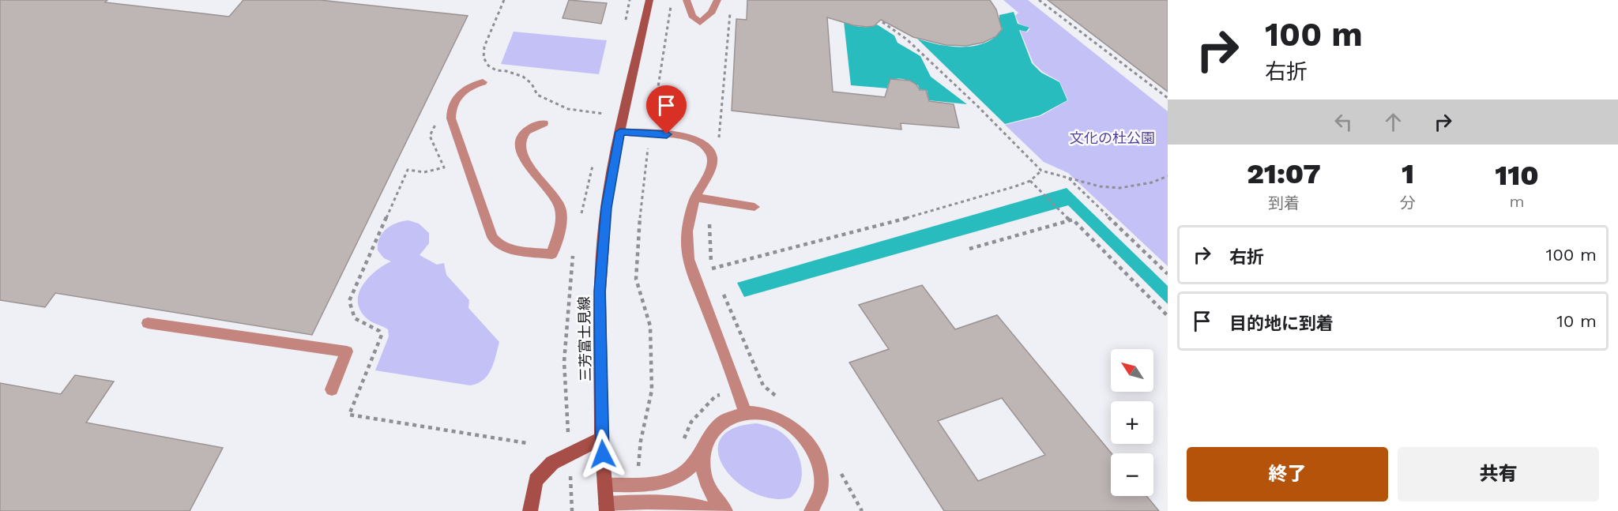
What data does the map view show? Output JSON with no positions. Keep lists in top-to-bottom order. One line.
{"streets":{"main road":["三芳富士見線"]},"parks":["文化の杜公園"],"north":"top left","page":{"turn":["100 m","右折"],"eta":["21:07","到着","1","分","110","m"],"list":[{"name":"右折","value":"100 m"},{"name":"目的地に到着","value":"10 m"}],"map_buttons":["+","−"],"buttons":["終了","共有"]}}
